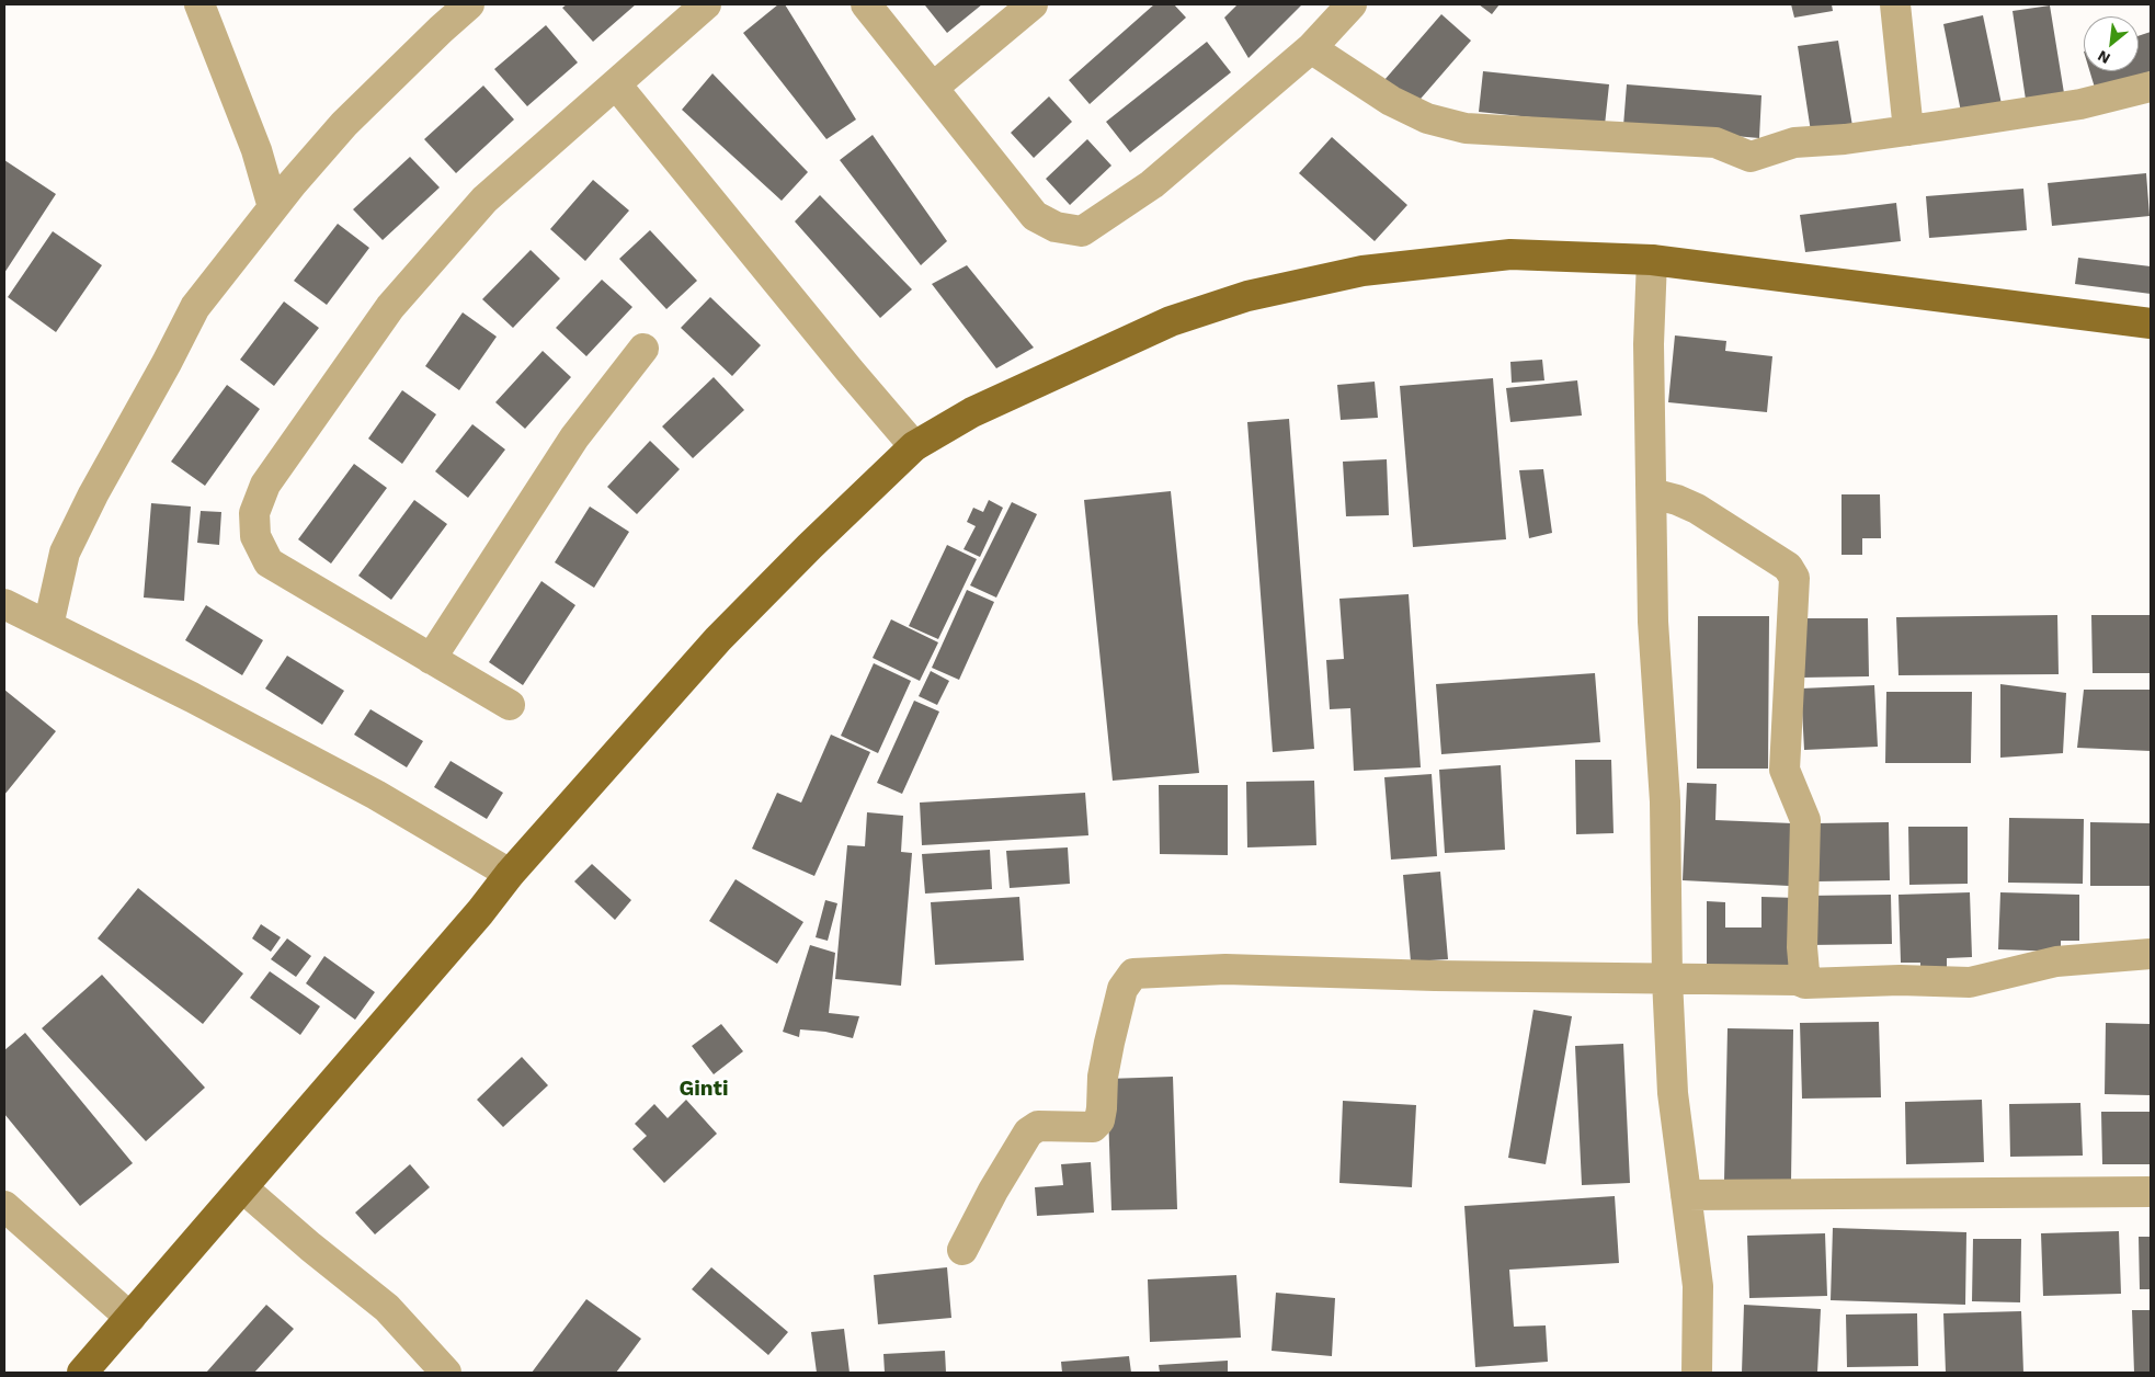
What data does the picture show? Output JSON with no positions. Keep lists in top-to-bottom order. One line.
{"districts":["Ginti"],"north":"bottom left"}
